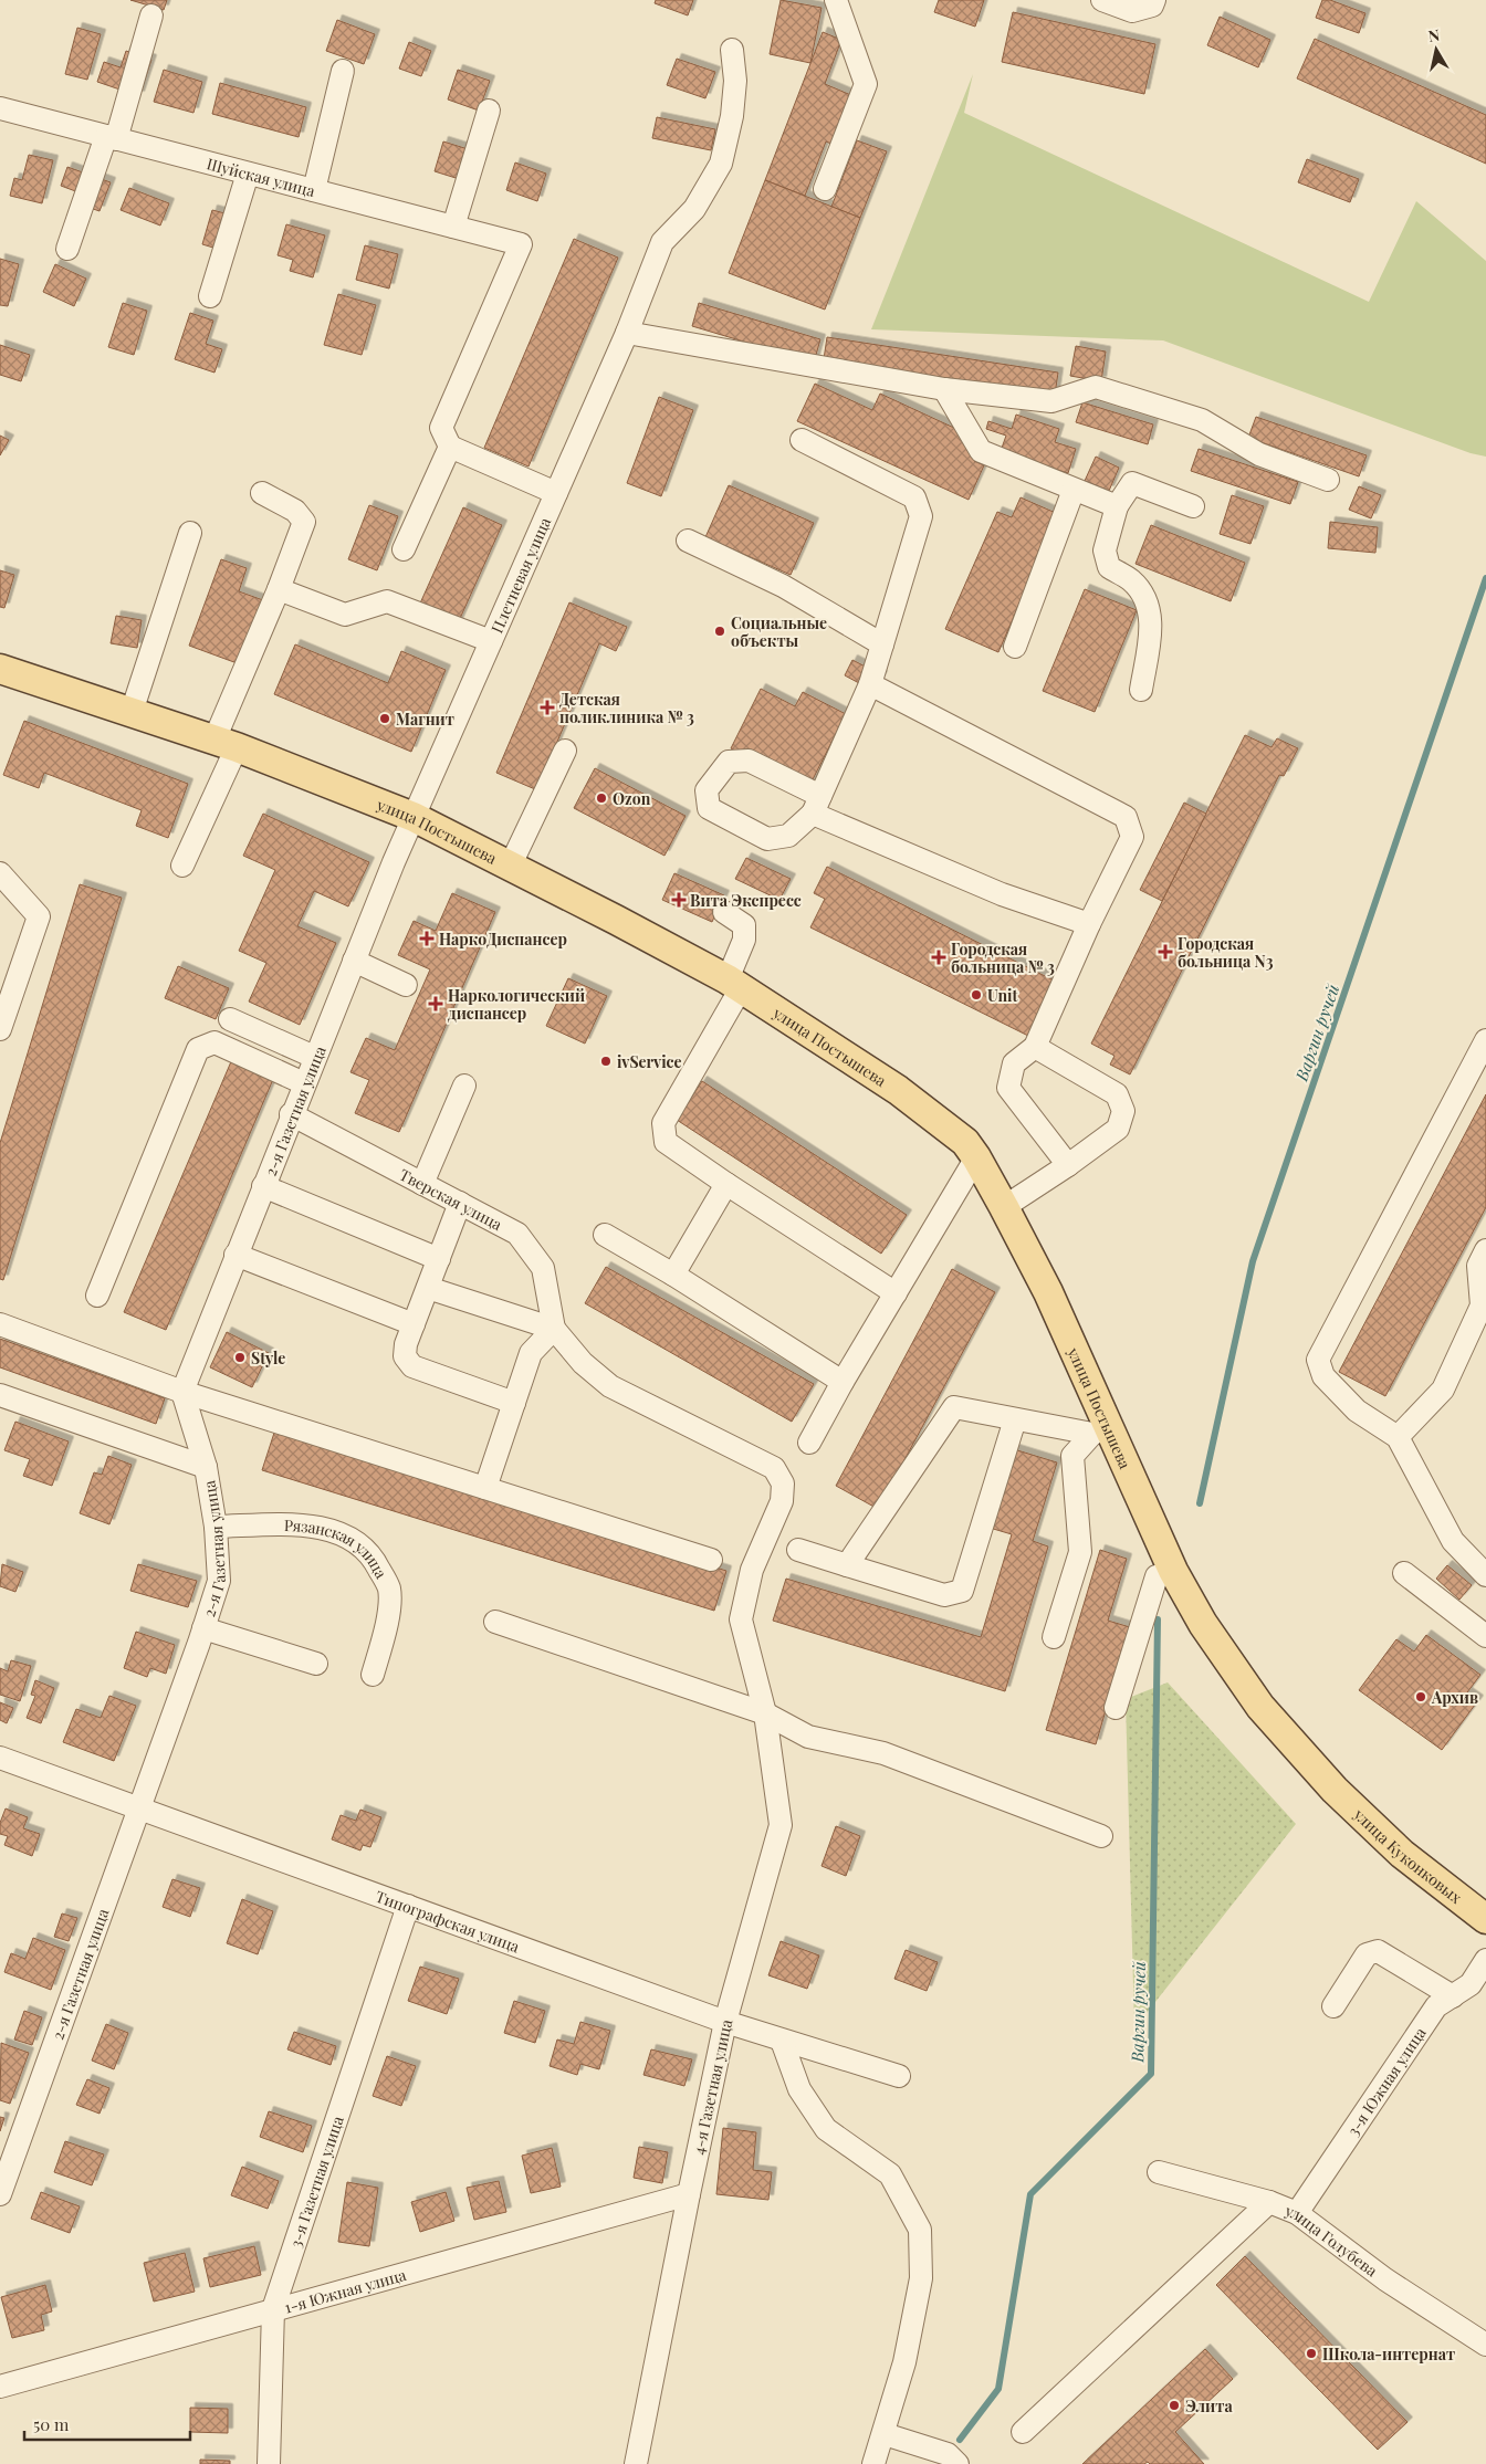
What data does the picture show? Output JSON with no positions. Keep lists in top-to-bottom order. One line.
{"streets":{"main road":["улица Постышева","улица Куконковых"],"street":["Шуйская улица","Плетневая улица","2-я Газетная улица","Тверская улица","Рязанская улица","Типографская улица","3-я Южная улица","4-я Газетная улица","3-я Газетная улица","улица Голубева","1-я Южная улица"]},"crossings":[["Плетневая улица","улица Постышева"],["Плетневая улица","2-я Газетная улица"],["улица Постышева","2-я Газетная улица"],["улица Постышева","улица Куконковых"],["2-я Газетная улица","Тверская улица"],["2-я Газетная улица","Рязанская улица"],["2-я Газетная улица","Типографская улица"],["Тверская улица","4-я Газетная улица"],["Типографская улица","4-я Газетная улица"],["Типографская улица","3-я Газетная улица"],["3-я Южная улица","улица Голубева"],["4-я Газетная улица","1-я Южная улица"],["3-я Газетная улица","1-я Южная улица"]],"water":["Варгин ручей"],"places":{"other":["Социальные объекты","Магнит","Ozon","Unit","ivService","Style","Архив","Школа-интернат","Элита"],"health":["Детская поликлиника № 3","Вита Экспресс","НаркоДиспансер","Городская больница N3","Городская больница № 3","Наркологический диспансер"]},"scale_bar":"50 m","north":"top"}
